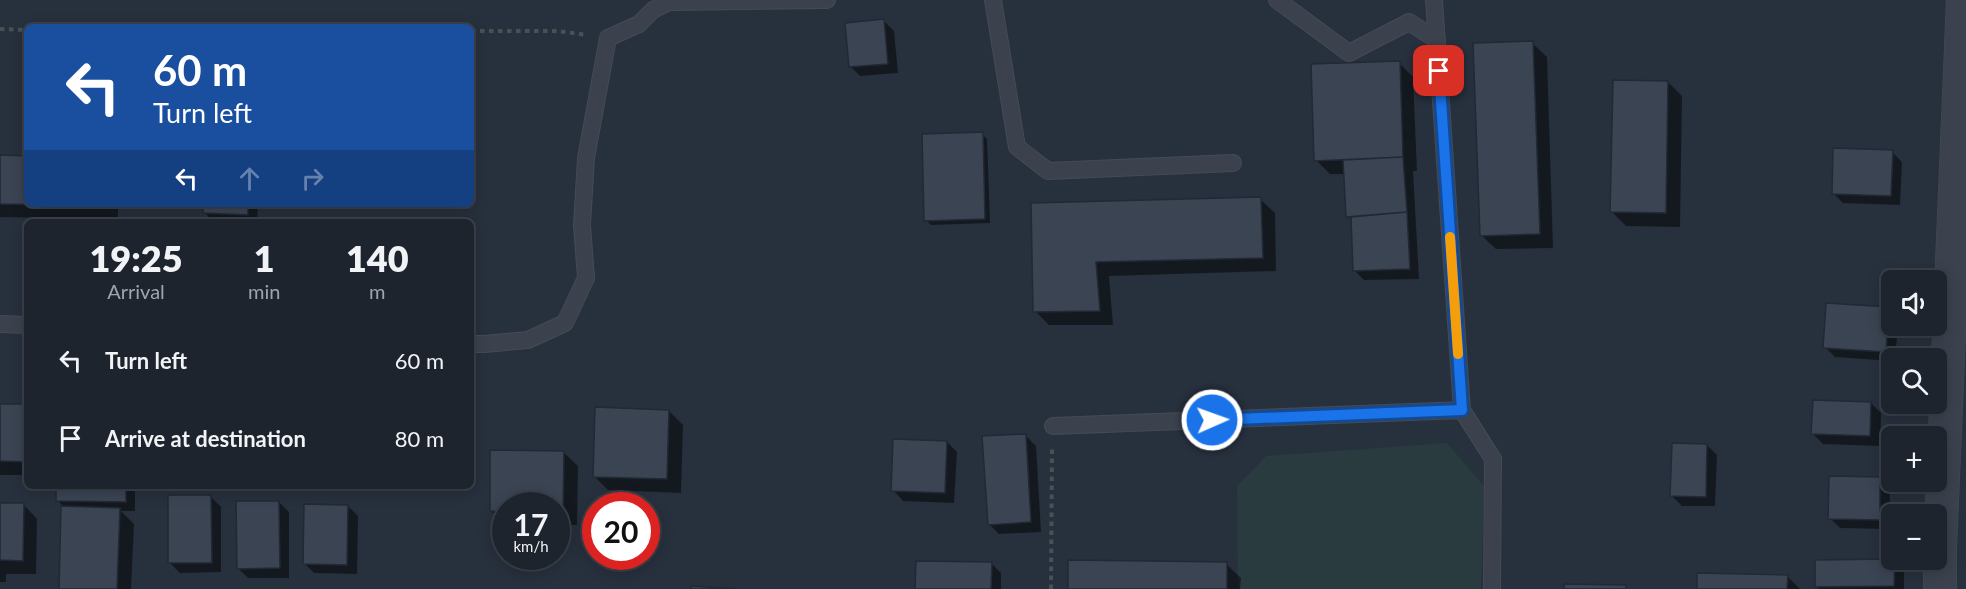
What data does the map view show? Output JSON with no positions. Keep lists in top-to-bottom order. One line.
{"page":{"turn":["60 m","Turn left"],"eta":["19:25","Arrival","1","min","140","m"],"map_buttons":["+","−"],"list":[{"name":"Turn left","value":"60 m"},{"name":"Arrive at destination","value":"80 m"}],"speed":"17 km/h","limit":"20"}}
